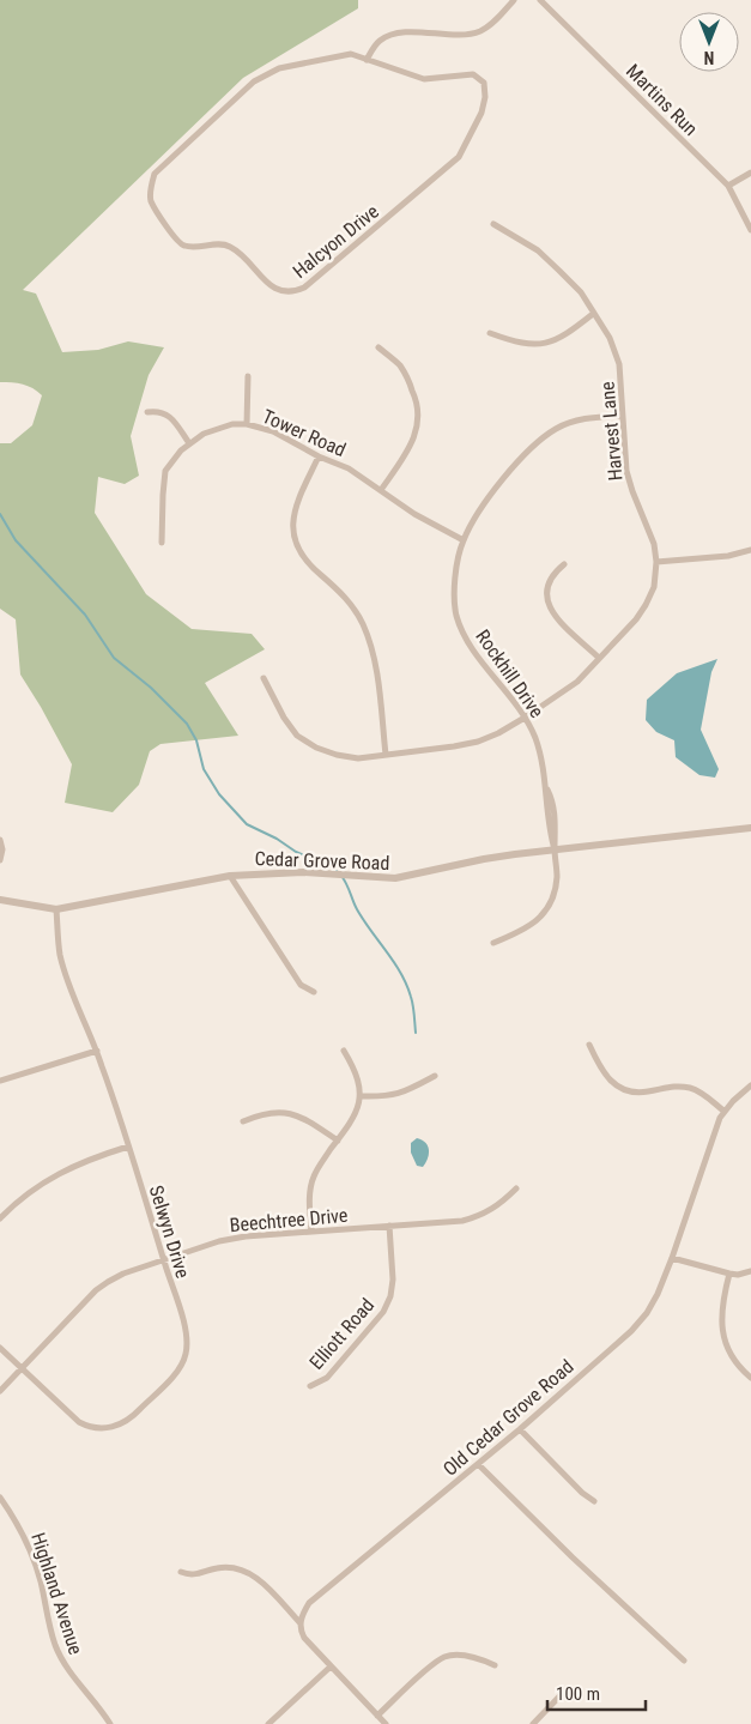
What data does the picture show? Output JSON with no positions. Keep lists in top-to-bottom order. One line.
{"streets":{"street":["Martins Run","Halcyon Drive","Harvest Lane","Tower Road","Rockhill Drive","Cedar Grove Road","Beechtree Drive","Selwyn Drive","Elliott Road","Old Cedar Grove Road","Highland Avenue"]},"crossings":[["Harvest Lane","Rockhill Drive"],["Tower Road","Rockhill Drive"],["Rockhill Drive","Cedar Grove Road"],["Cedar Grove Road","Selwyn Drive"],["Beechtree Drive","Selwyn Drive"],["Beechtree Drive","Elliott Road"]],"scale_bar":"100 m","north":"bottom"}
